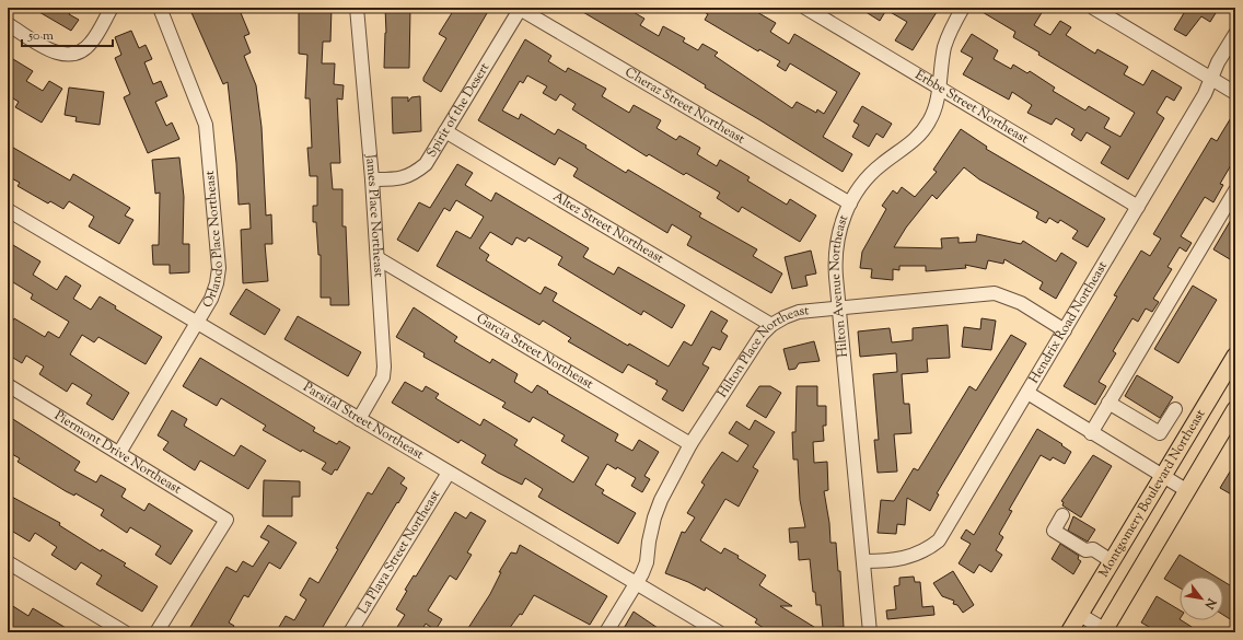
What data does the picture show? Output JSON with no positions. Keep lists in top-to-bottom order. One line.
{"streets":{"main road":["Montgomery Boulevard Northeast"],"street":["Cheraz Street Northeast","Erbbe Street Northeast","Spirit of the Desert","James Place Northeast","Altez Street Northeast","Orlando Place Northeast","Hilton Avenue Northeast","Hendrix Road Northeast","Garcia Street Northeast","Hilton Place Northeast","Parsifal Street Northeast","Piermont Drive Northeast","La Playa Street Northeast"]},"crossings":[["Cheraz Street Northeast","Spirit of the Desert"],["Cheraz Street Northeast","Hilton Avenue Northeast"],["Erbbe Street Northeast","Hilton Avenue Northeast"],["Erbbe Street Northeast","Hendrix Road Northeast"],["Spirit of the Desert","James Place Northeast"],["Spirit of the Desert","Altez Street Northeast"],["James Place Northeast","Garcia Street Northeast"],["James Place Northeast","Parsifal Street Northeast"],["Altez Street Northeast","Hilton Place Northeast"],["Orlando Place Northeast","Parsifal Street Northeast"],["Orlando Place Northeast","Piermont Drive Northeast"],["Hilton Avenue Northeast","Hendrix Road Northeast"],["Hilton Avenue Northeast","Hilton Place Northeast"],["Hendrix Road Northeast","Hilton Place Northeast"],["Garcia Street Northeast","Hilton Place Northeast"],["Hilton Place Northeast","Parsifal Street Northeast"],["Parsifal Street Northeast","La Playa Street Northeast"]],"scale_bar":"50 m","north":"bottom right"}
